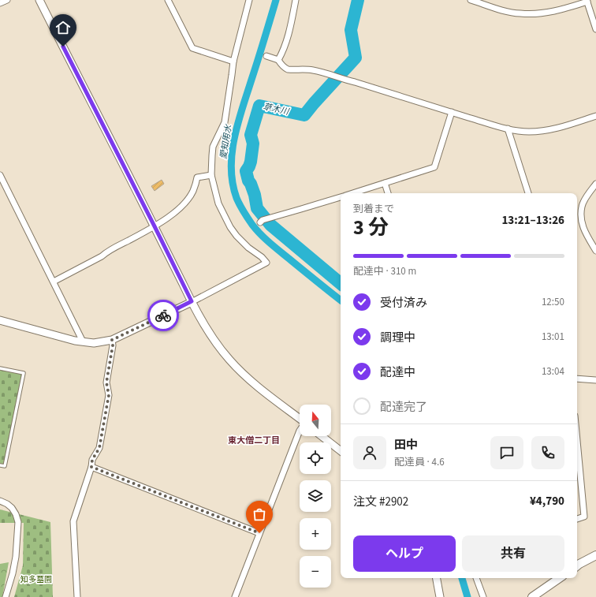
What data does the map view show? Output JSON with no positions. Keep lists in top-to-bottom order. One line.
{"districts":["東大僧二丁目"],"water":["草木川","愛知用水"],"parks":["知多墓園"],"north":"top","page":{"heading":["3 分","到着まで","13:21–13:26"],"panel":["田中","配達員 · 4.6","注文 #2902","¥4,790"],"bar":"配達中 · 310 m","list":[["受付済み","12:50"],["調理中","13:01"],["配達中","13:04"],"配達完了"],"map_buttons":["+","−"],"buttons":["ヘルプ","共有"]}}
